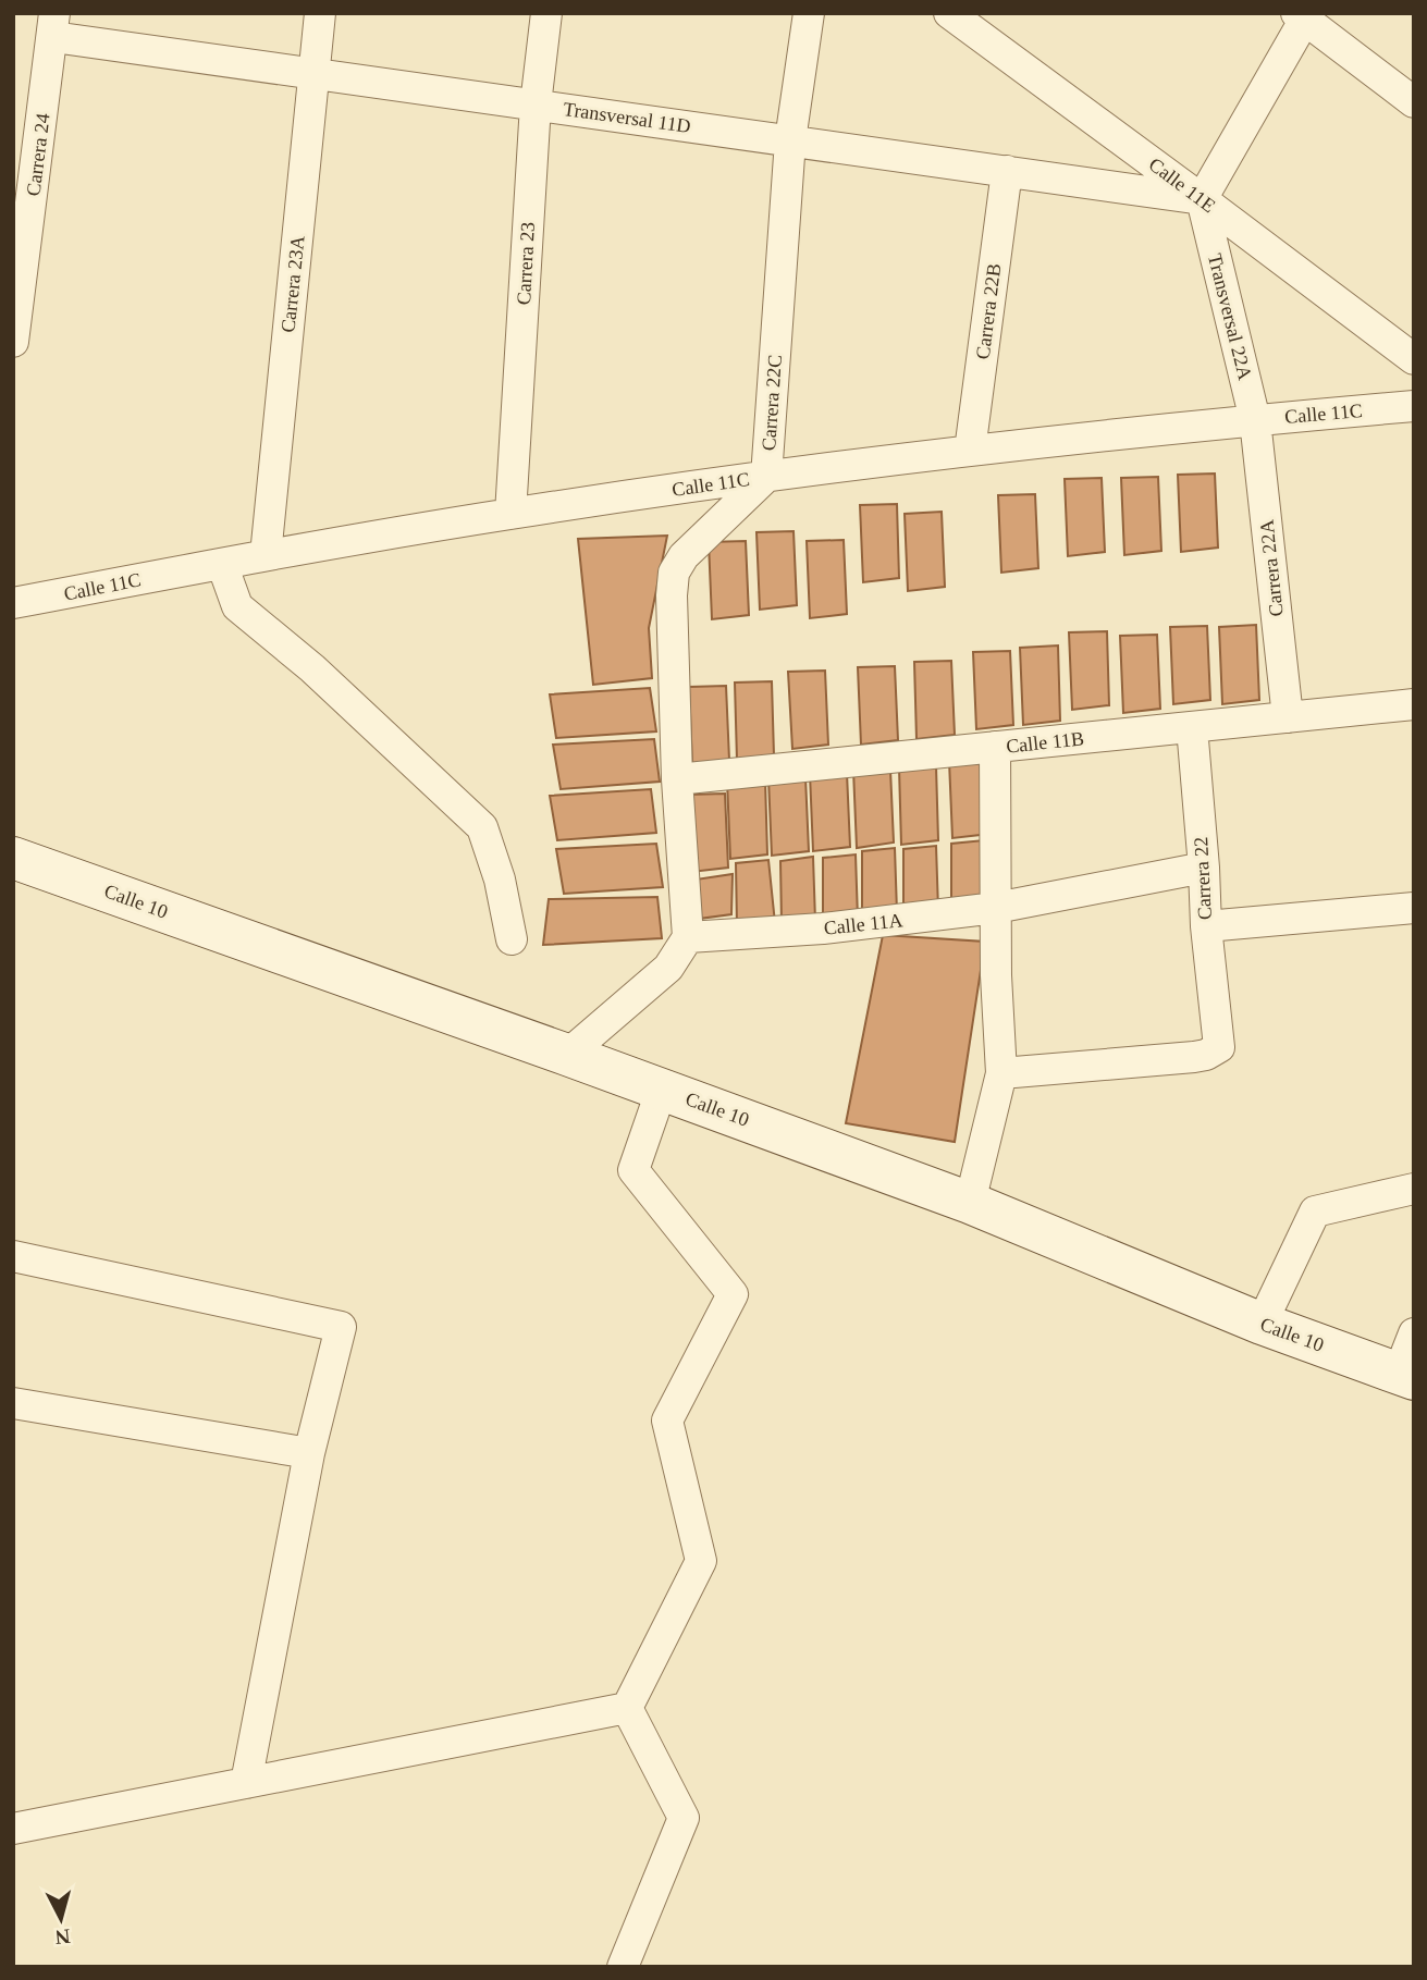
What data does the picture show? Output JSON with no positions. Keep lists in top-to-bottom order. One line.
{"streets":{"main road":["Calle 10"],"street":["Transversal 11D","Carrera 24","Calle 11E","Carrera 23","Carrera 23A","Carrera 22B","Transversal 22A","Carrera 22C","Calle 11C","Carrera 22A","Calle 11B","Carrera 22","Calle 11A"]},"crossings":[["Transversal 11D","Carrera 24"],["Transversal 11D","Calle 11E"],["Transversal 11D","Carrera 23"],["Transversal 11D","Carrera 23A"],["Transversal 11D","Carrera 22B"],["Transversal 11D","Transversal 22A"],["Transversal 11D","Carrera 22C"],["Calle 11E","Transversal 22A"],["Carrera 23","Calle 11C"],["Carrera 23A","Calle 11C"],["Carrera 22B","Calle 11C"],["Transversal 22A","Calle 11C"],["Transversal 22A","Carrera 22A"],["Carrera 22C","Calle 11C"],["Carrera 22C","Calle 11B"],["Carrera 22C","Calle 11A"],["Calle 11C","Carrera 22A"],["Carrera 22A","Calle 11B"],["Calle 11B","Carrera 22"],["Carrera 22","Calle 11A"]],"north":"bottom"}
